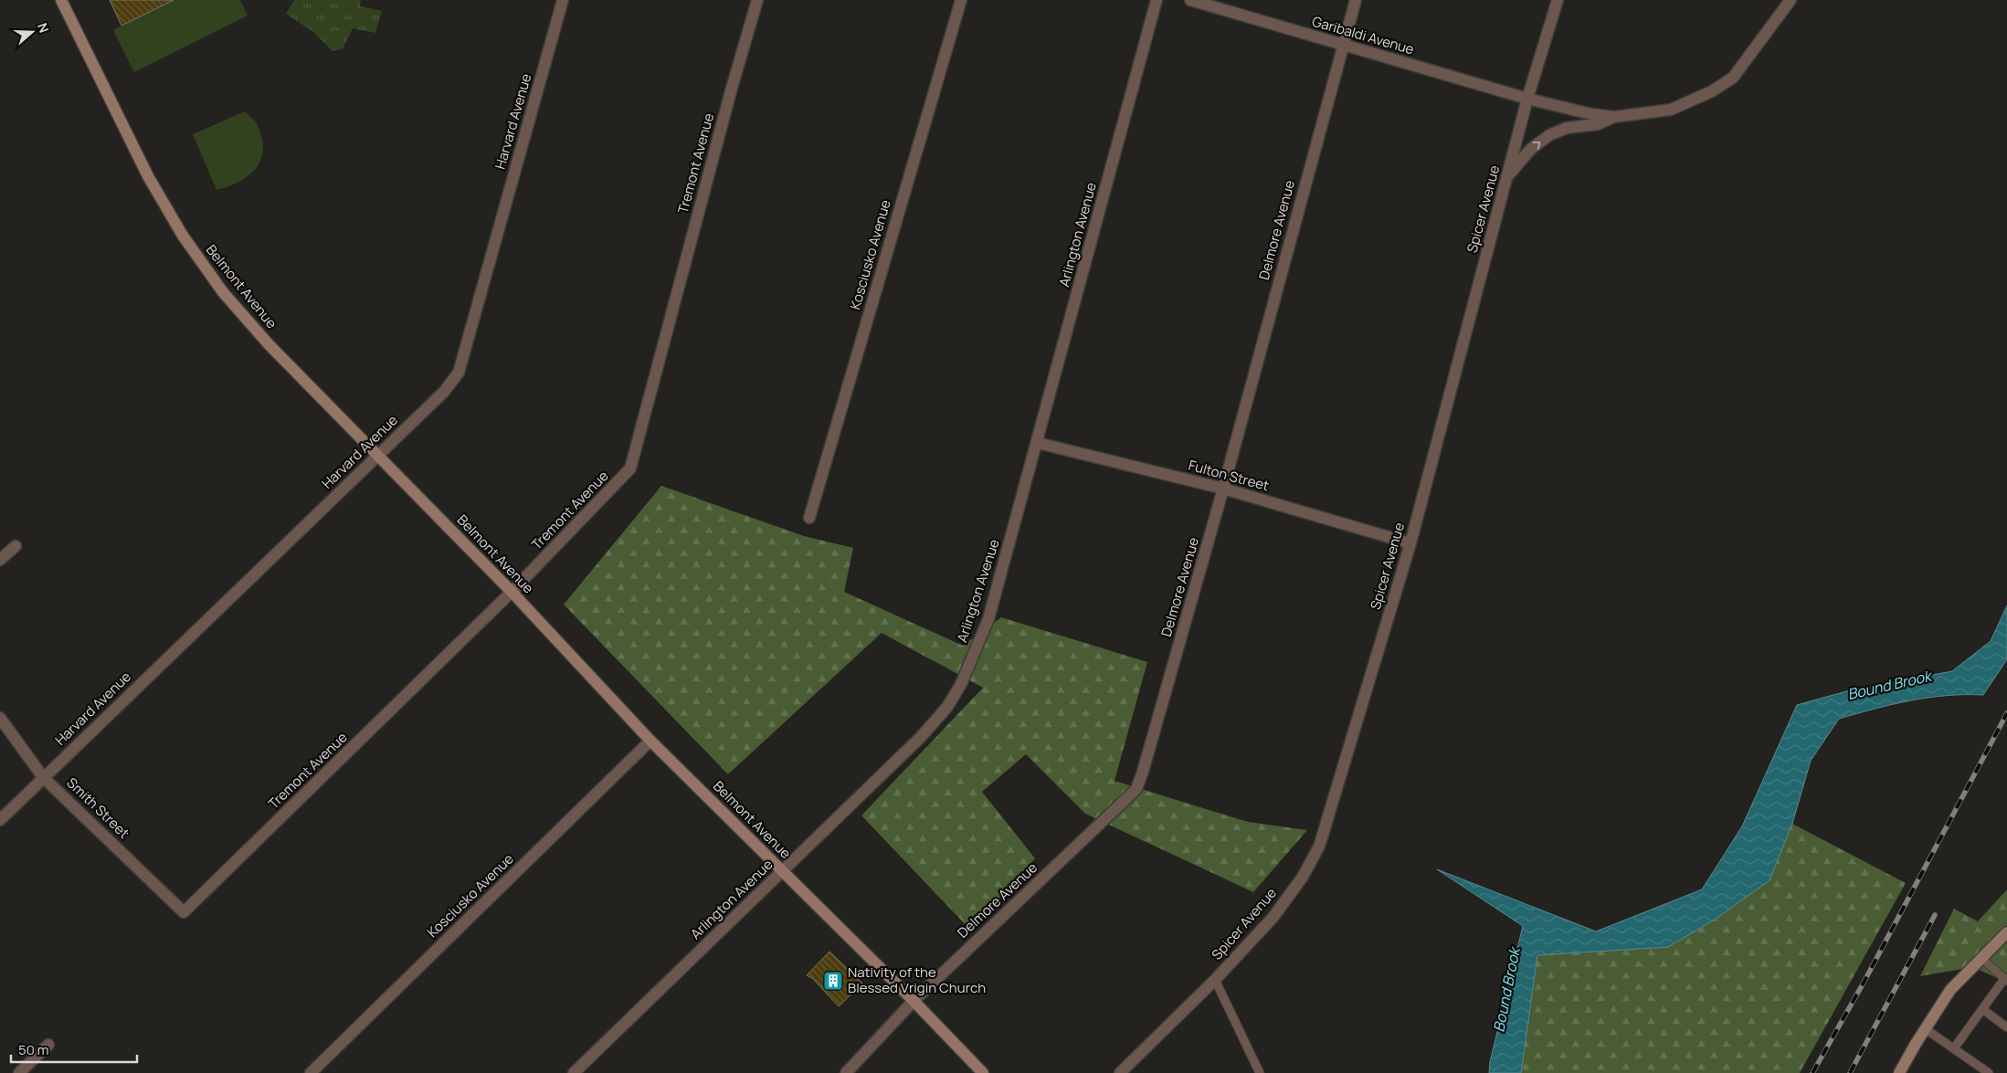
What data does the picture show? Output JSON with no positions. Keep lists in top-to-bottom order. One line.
{"streets":{"street":["Garibaldi Avenue","Harvard Avenue","Tremont Avenue","Spicer Avenue","Delmore Avenue","Arlington Avenue","Kosciusko Avenue","Belmont Avenue","Fulton Street","Smith Street"]},"crossings":[["Garibaldi Avenue","Spicer Avenue"],["Garibaldi Avenue","Delmore Avenue"],["Harvard Avenue","Belmont Avenue"],["Harvard Avenue","Smith Street"],["Tremont Avenue","Belmont Avenue"],["Tremont Avenue","Smith Street"],["Spicer Avenue","Fulton Street"],["Delmore Avenue","Belmont Avenue"],["Delmore Avenue","Fulton Street"],["Arlington Avenue","Belmont Avenue"],["Arlington Avenue","Fulton Street"],["Kosciusko Avenue","Belmont Avenue"]],"water":["Bound Brook"],"places":{"building":["Nativity of the Blessed Vrigin Church"]},"scale_bar":"50 m","north":"right"}
